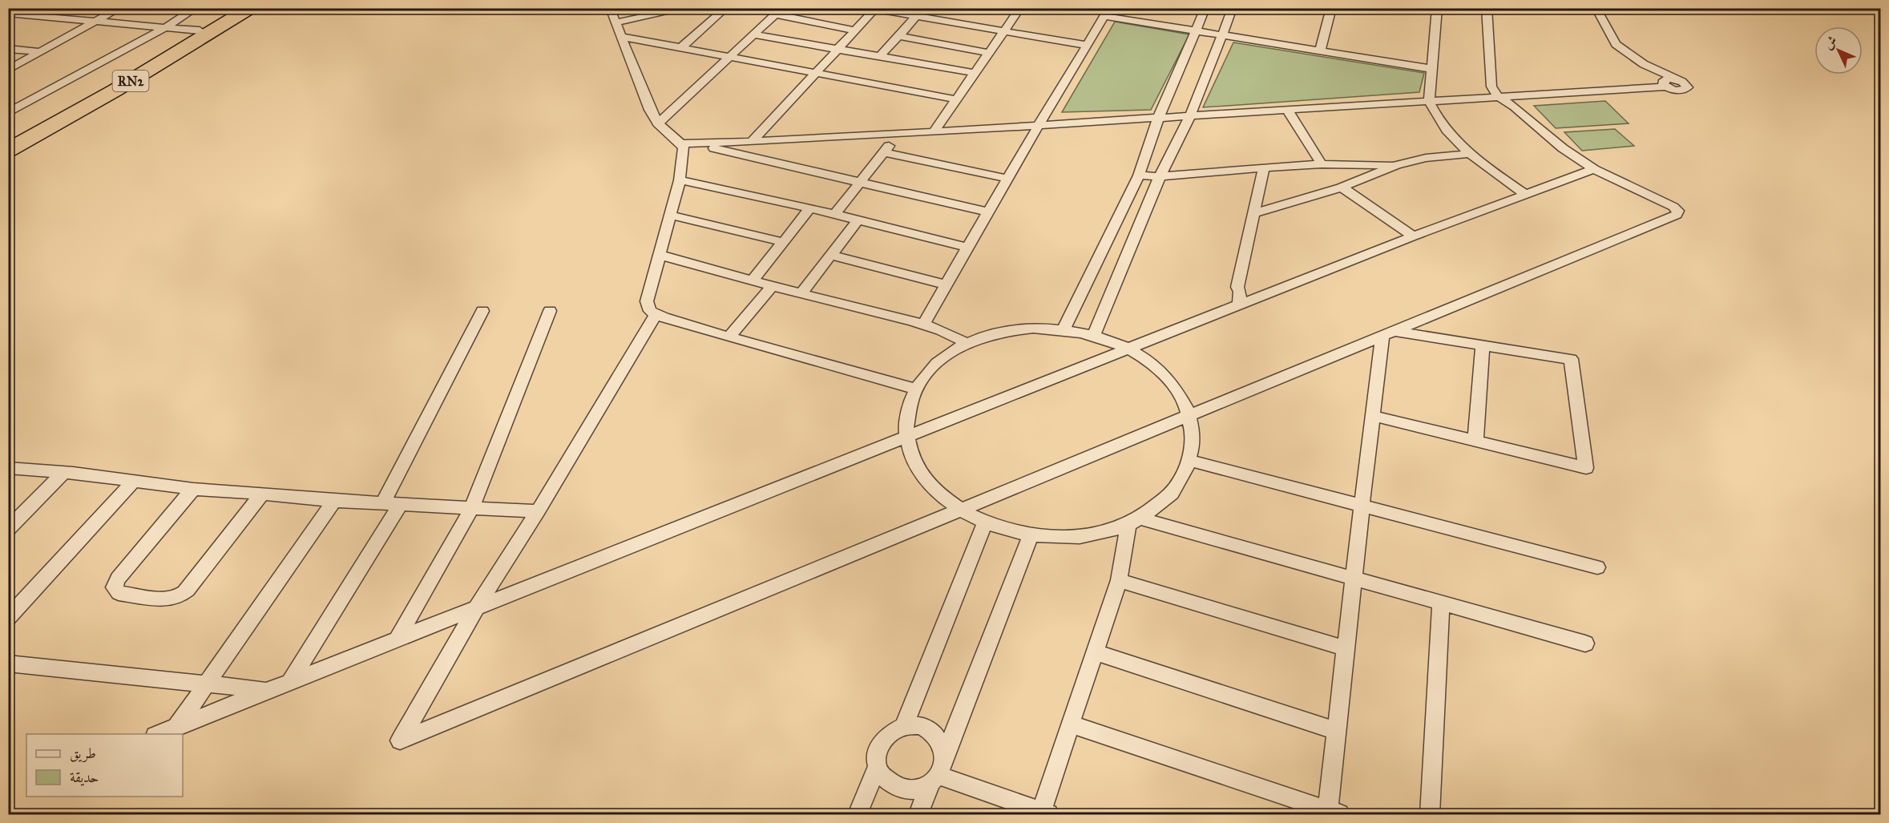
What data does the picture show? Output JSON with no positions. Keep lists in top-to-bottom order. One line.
{"streets":{"highway":["RN2"]},"legend":["طريق","حديقة"],"north":"top left"}
